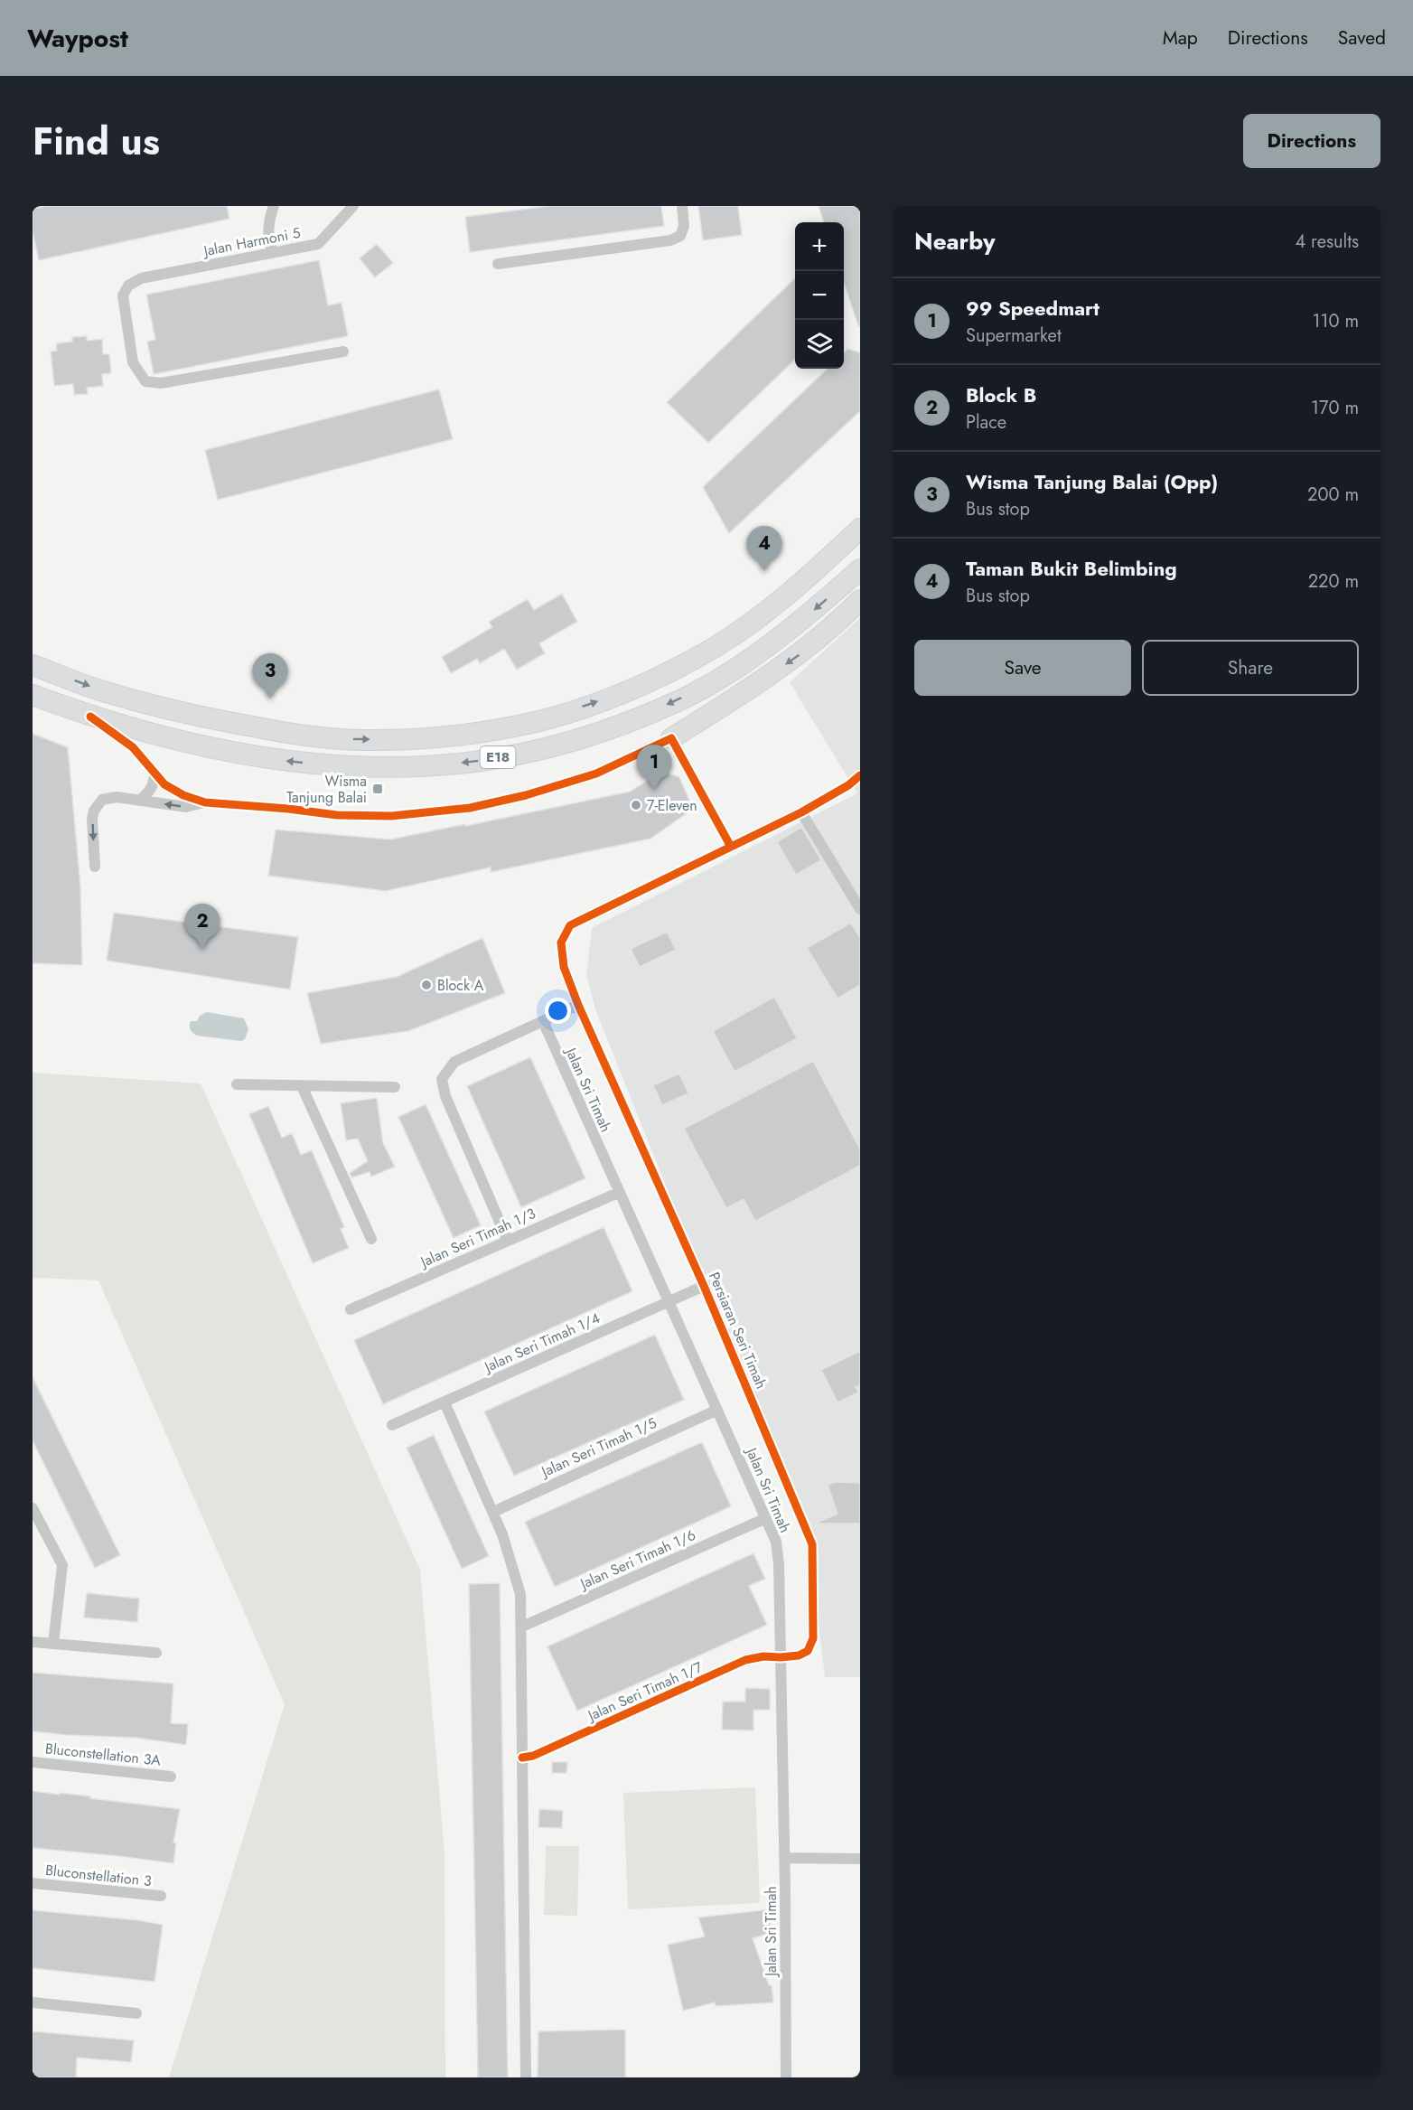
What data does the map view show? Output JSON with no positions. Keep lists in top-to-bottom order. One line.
{"streets":{"highway":["E18"],"street":["Jalan Harmoni 5","Jalan Sri Timah","Jalan Seri Timah 1/3","Persiaran Seri Timah","Jalan Seri Timah 1/4","Jalan Seri Timah 1/5","Jalan Seri Timah 1/6","Jalan Seri Timah 1/7","Bluconstellation 3A","Bluconstellation 3"]},"crossings":[["Jalan Sri Timah","Jalan Seri Timah 1/3"],["Jalan Sri Timah","Persiaran Seri Timah"],["Jalan Sri Timah","Jalan Seri Timah 1/4"],["Jalan Sri Timah","Jalan Seri Timah 1/5"],["Jalan Sri Timah","Jalan Seri Timah 1/6"],["Jalan Sri Timah","Jalan Seri Timah 1/7"],["Persiaran Seri Timah","Jalan Seri Timah 1/4"],["Persiaran Seri Timah","Jalan Seri Timah 1/7"]],"places":{"transit":["Wisma Tanjung Balai"],"other":["7-Eleven","Block A"]},"page":{"header":"Waypost","nav":["Map","Directions","Saved"],"title":"Find us","buttons":["Directions",["Save","Share"]],"heading":["Nearby","4 results"],"map_buttons":["+","−"],"list":[{"mark":"1","name":"99 Speedmart","note":"Supermarket","value":"110 m"},{"mark":"2","name":"Block B","note":"Place","value":"170 m"},{"mark":"3","name":"Wisma Tanjung Balai (Opp)","note":"Bus stop","value":"200 m"},{"mark":"4","name":"Taman Bukit Belimbing","note":"Bus stop","value":"220 m"}],"pins":["4","3","1","2"]}}
